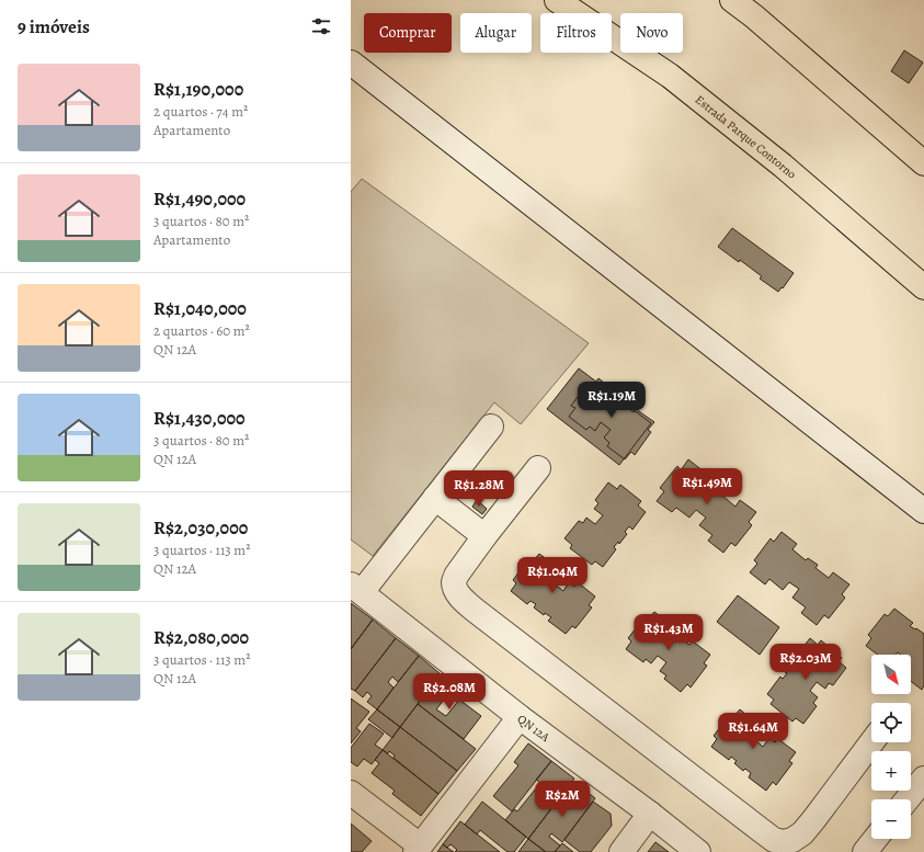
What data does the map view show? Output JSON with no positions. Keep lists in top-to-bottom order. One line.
{"streets":{"highway":["Estrada Parque Contorno"],"street":["QN 12A"]},"north":"bottom right","page":{"heading":"9 imóveis","chip":["Comprar","Alugar","Filtros","Novo"],"list":[{"name":"R$1,190,000","note":"2 quartos · 74 m² · Apartamento"},{"name":"R$1,490,000","note":"3 quartos · 80 m² · Apartamento"},{"name":"R$1,040,000","note":"2 quartos · 60 m² · QN 12A"},{"name":"R$1,430,000","note":"3 quartos · 80 m² · QN 12A"},{"name":"R$2,030,000","note":"3 quartos · 113 m² · QN 12A"},{"name":"R$2,080,000","note":"3 quartos · 113 m² · QN 12A"}],"price":["R$1.19M","R$1.49M","R$1.28M","R$1.04M","R$1.43M","R$2.03M","R$2.08M","R$1.64M","R$2M"],"map_buttons":["+","−"]}}
